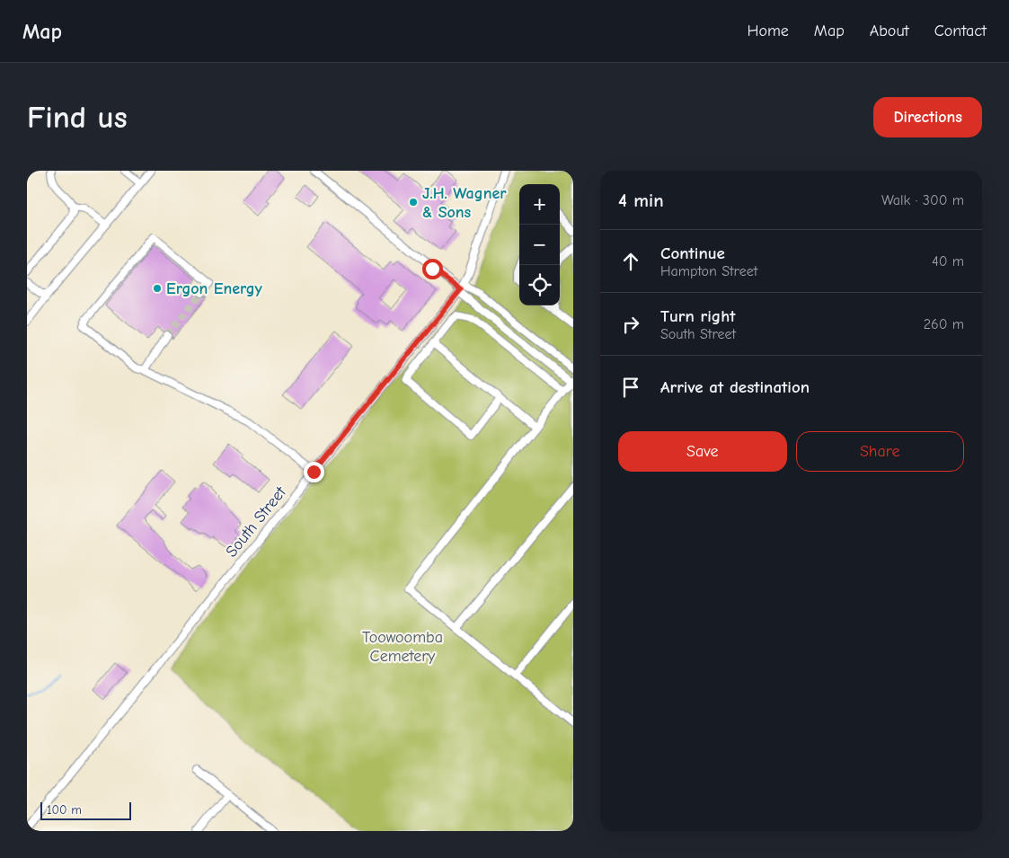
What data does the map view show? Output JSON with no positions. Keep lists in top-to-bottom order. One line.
{"streets":{"street":["South Street"]},"parks":["Toowoomba Cemetery"],"places":["J.H. Wagner & Sons","Ergon Energy"],"scale_bar":"100 m","page":{"header":"Map","nav":["Home","Map","About","Contact"],"buttons":["Directions",["Save","Share"]],"title":"Find us","heading":["4 min","Walk · 300 m"],"map_buttons":["+","−"],"list":[["Continue","Hampton Street","40 m"],["Turn right","South Street","260 m"],"Arrive at destination"],"scale":"100 m"}}
